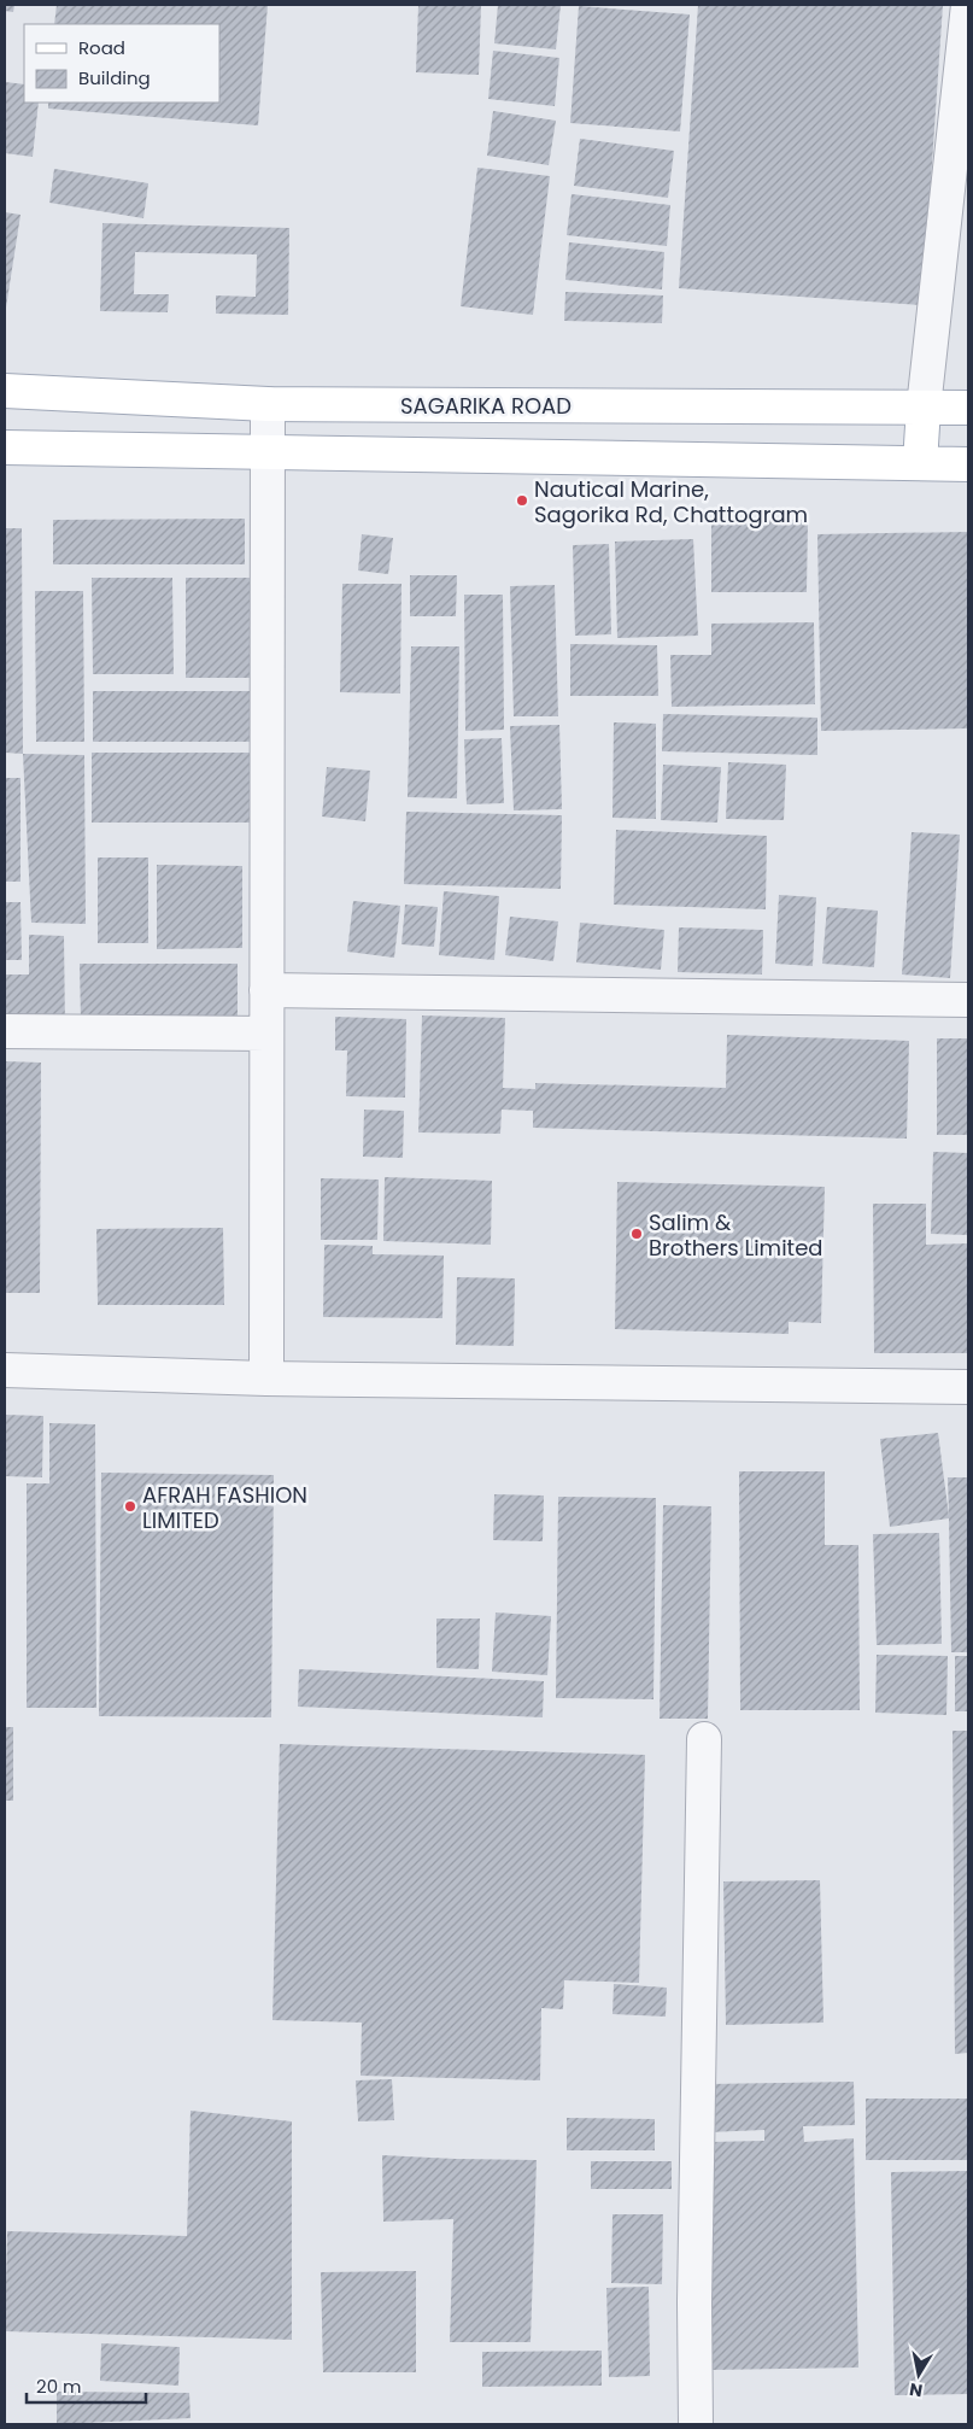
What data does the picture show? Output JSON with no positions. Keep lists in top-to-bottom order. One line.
{"streets":{"main road":["SAGARIKA ROAD"]},"places":["Nautical Marine, Sagorika Rd, Chattogram","Salim & Brothers Limited","AFRAH FASHION LIMITED"],"legend":["Road","Building"],"scale_bar":"20 m","north":"bottom"}
